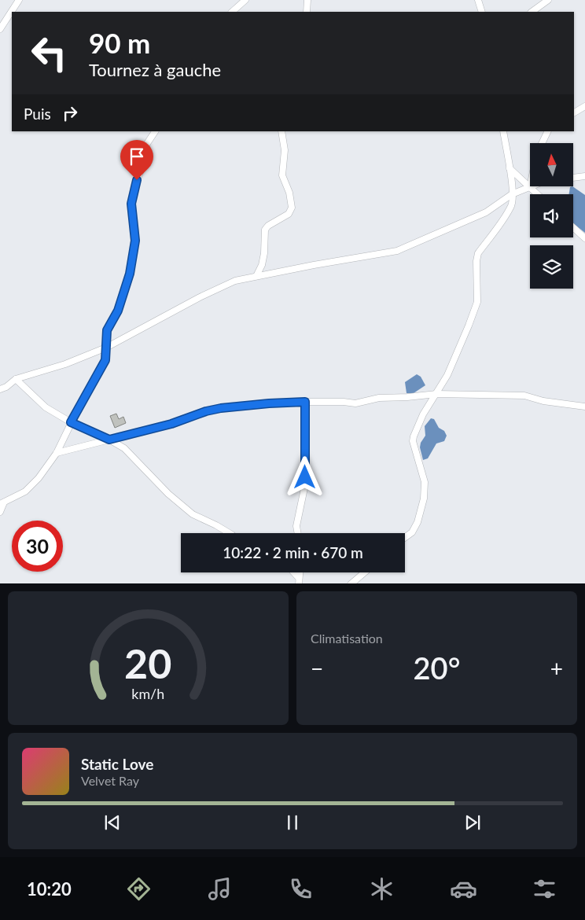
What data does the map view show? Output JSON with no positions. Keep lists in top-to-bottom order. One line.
{"north":"top","page":{"turn":["90 m","Tournez à gauche"],"then":"Puis","limit":"30","trip":"10:22 · 2 min · 670 m","tile":"Climatisation","heat":["−","20°","+"],"song":["Static Love","Velvet Ray"],"tabs":"10:20","gauge":["20","km/h"]}}
